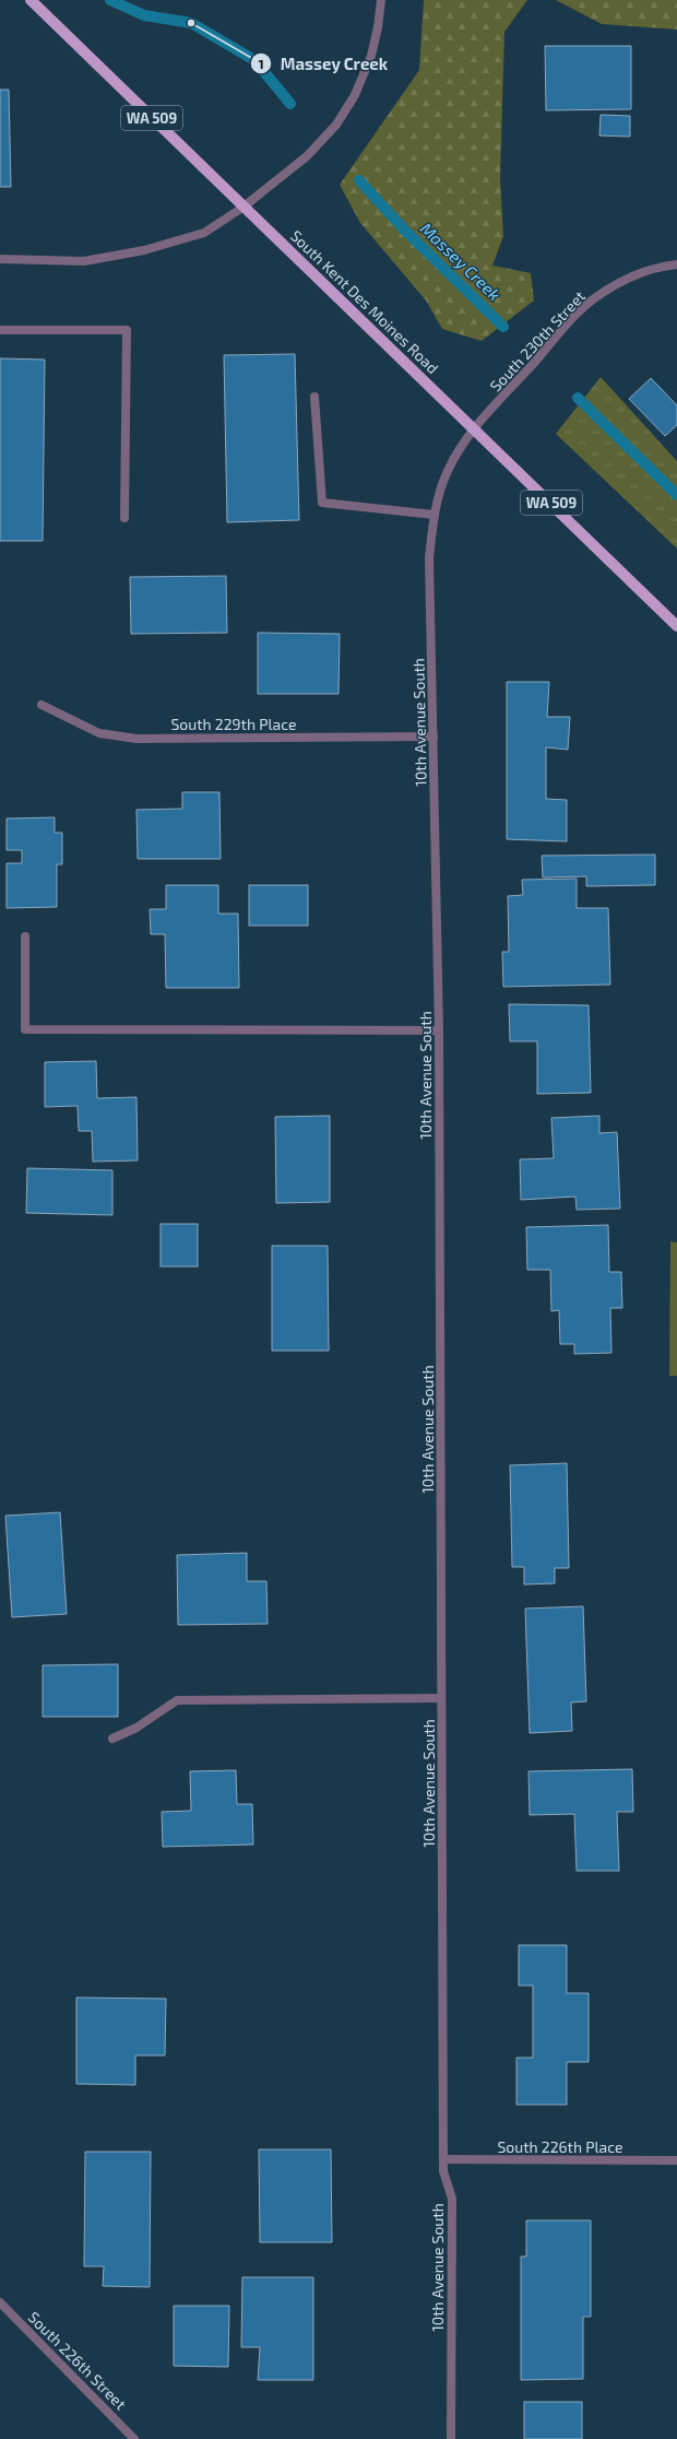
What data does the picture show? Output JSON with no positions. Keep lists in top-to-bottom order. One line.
{"streets":{"main road":["WA 509","South Kent Des Moines Road"],"street":["South 230th Street","10th Avenue South","South 229th Place","South 226th Place","South 226th Street"]},"crossings":[["South Kent Des Moines Road","South 230th Street"],["South Kent Des Moines Road","10th Avenue South"],["South 230th Street","10th Avenue South"],["10th Avenue South","South 229th Place"],["10th Avenue South","South 226th Place"]],"water":["Massey Creek"],"places":["Massey Creek"]}
